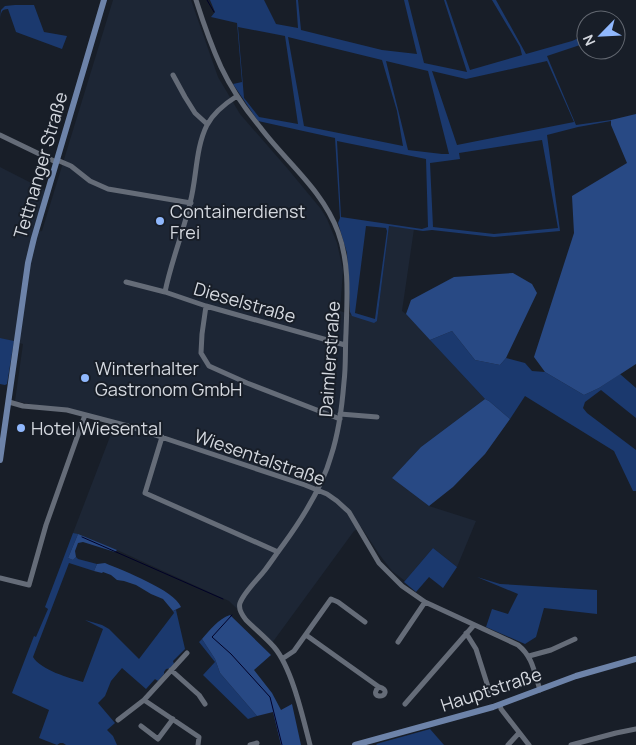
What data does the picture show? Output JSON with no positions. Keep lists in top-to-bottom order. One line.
{"streets":{"main road":["Tettnanger Straße","Hauptstraße"],"street":["Dieselstraße","Daimlerstraße","Wiesentalstraße"]},"crossings":[["Tettnanger Straße","Wiesentalstraße"],["Dieselstraße","Daimlerstraße"],["Daimlerstraße","Wiesentalstraße"]],"places":["Containerdienst Frei","Winterhalter Gastronom GmbH","Hotel Wiesental"],"north":"bottom left"}
